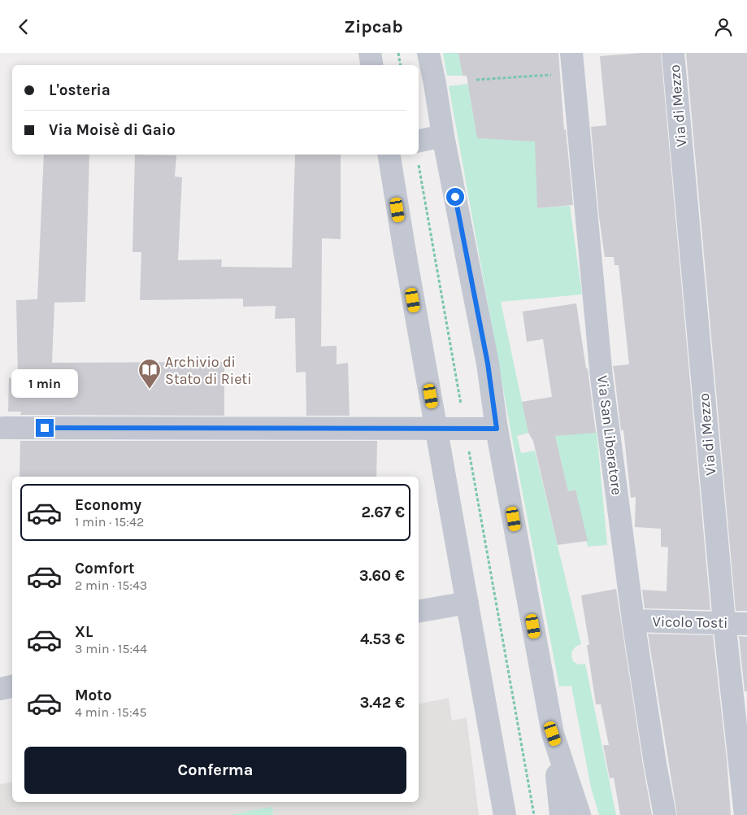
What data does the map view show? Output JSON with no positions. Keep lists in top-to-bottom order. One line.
{"streets":{"street":["Via di Mezzo","Via San Liberatore","Vicolo Tosti"]},"crossings":[["Via di Mezzo","Vicolo Tosti"],["Via San Liberatore","Vicolo Tosti"]],"places":{"library":["Archivio di Stato di Rieti"]},"page":{"header":"Zipcab","banner":["L'osteria","Via Moisè di Gaio"],"bubble":"1 min","list":[{"name":"Economy","note":"1 min · 15:42","value":"2.67 €"},{"name":"Comfort","note":"2 min · 15:43","value":"3.60 €"},{"name":"XL","note":"3 min · 15:44","value":"4.53 €"},{"name":"Moto","note":"4 min · 15:45","value":"3.42 €"}],"buttons":"Conferma"}}
